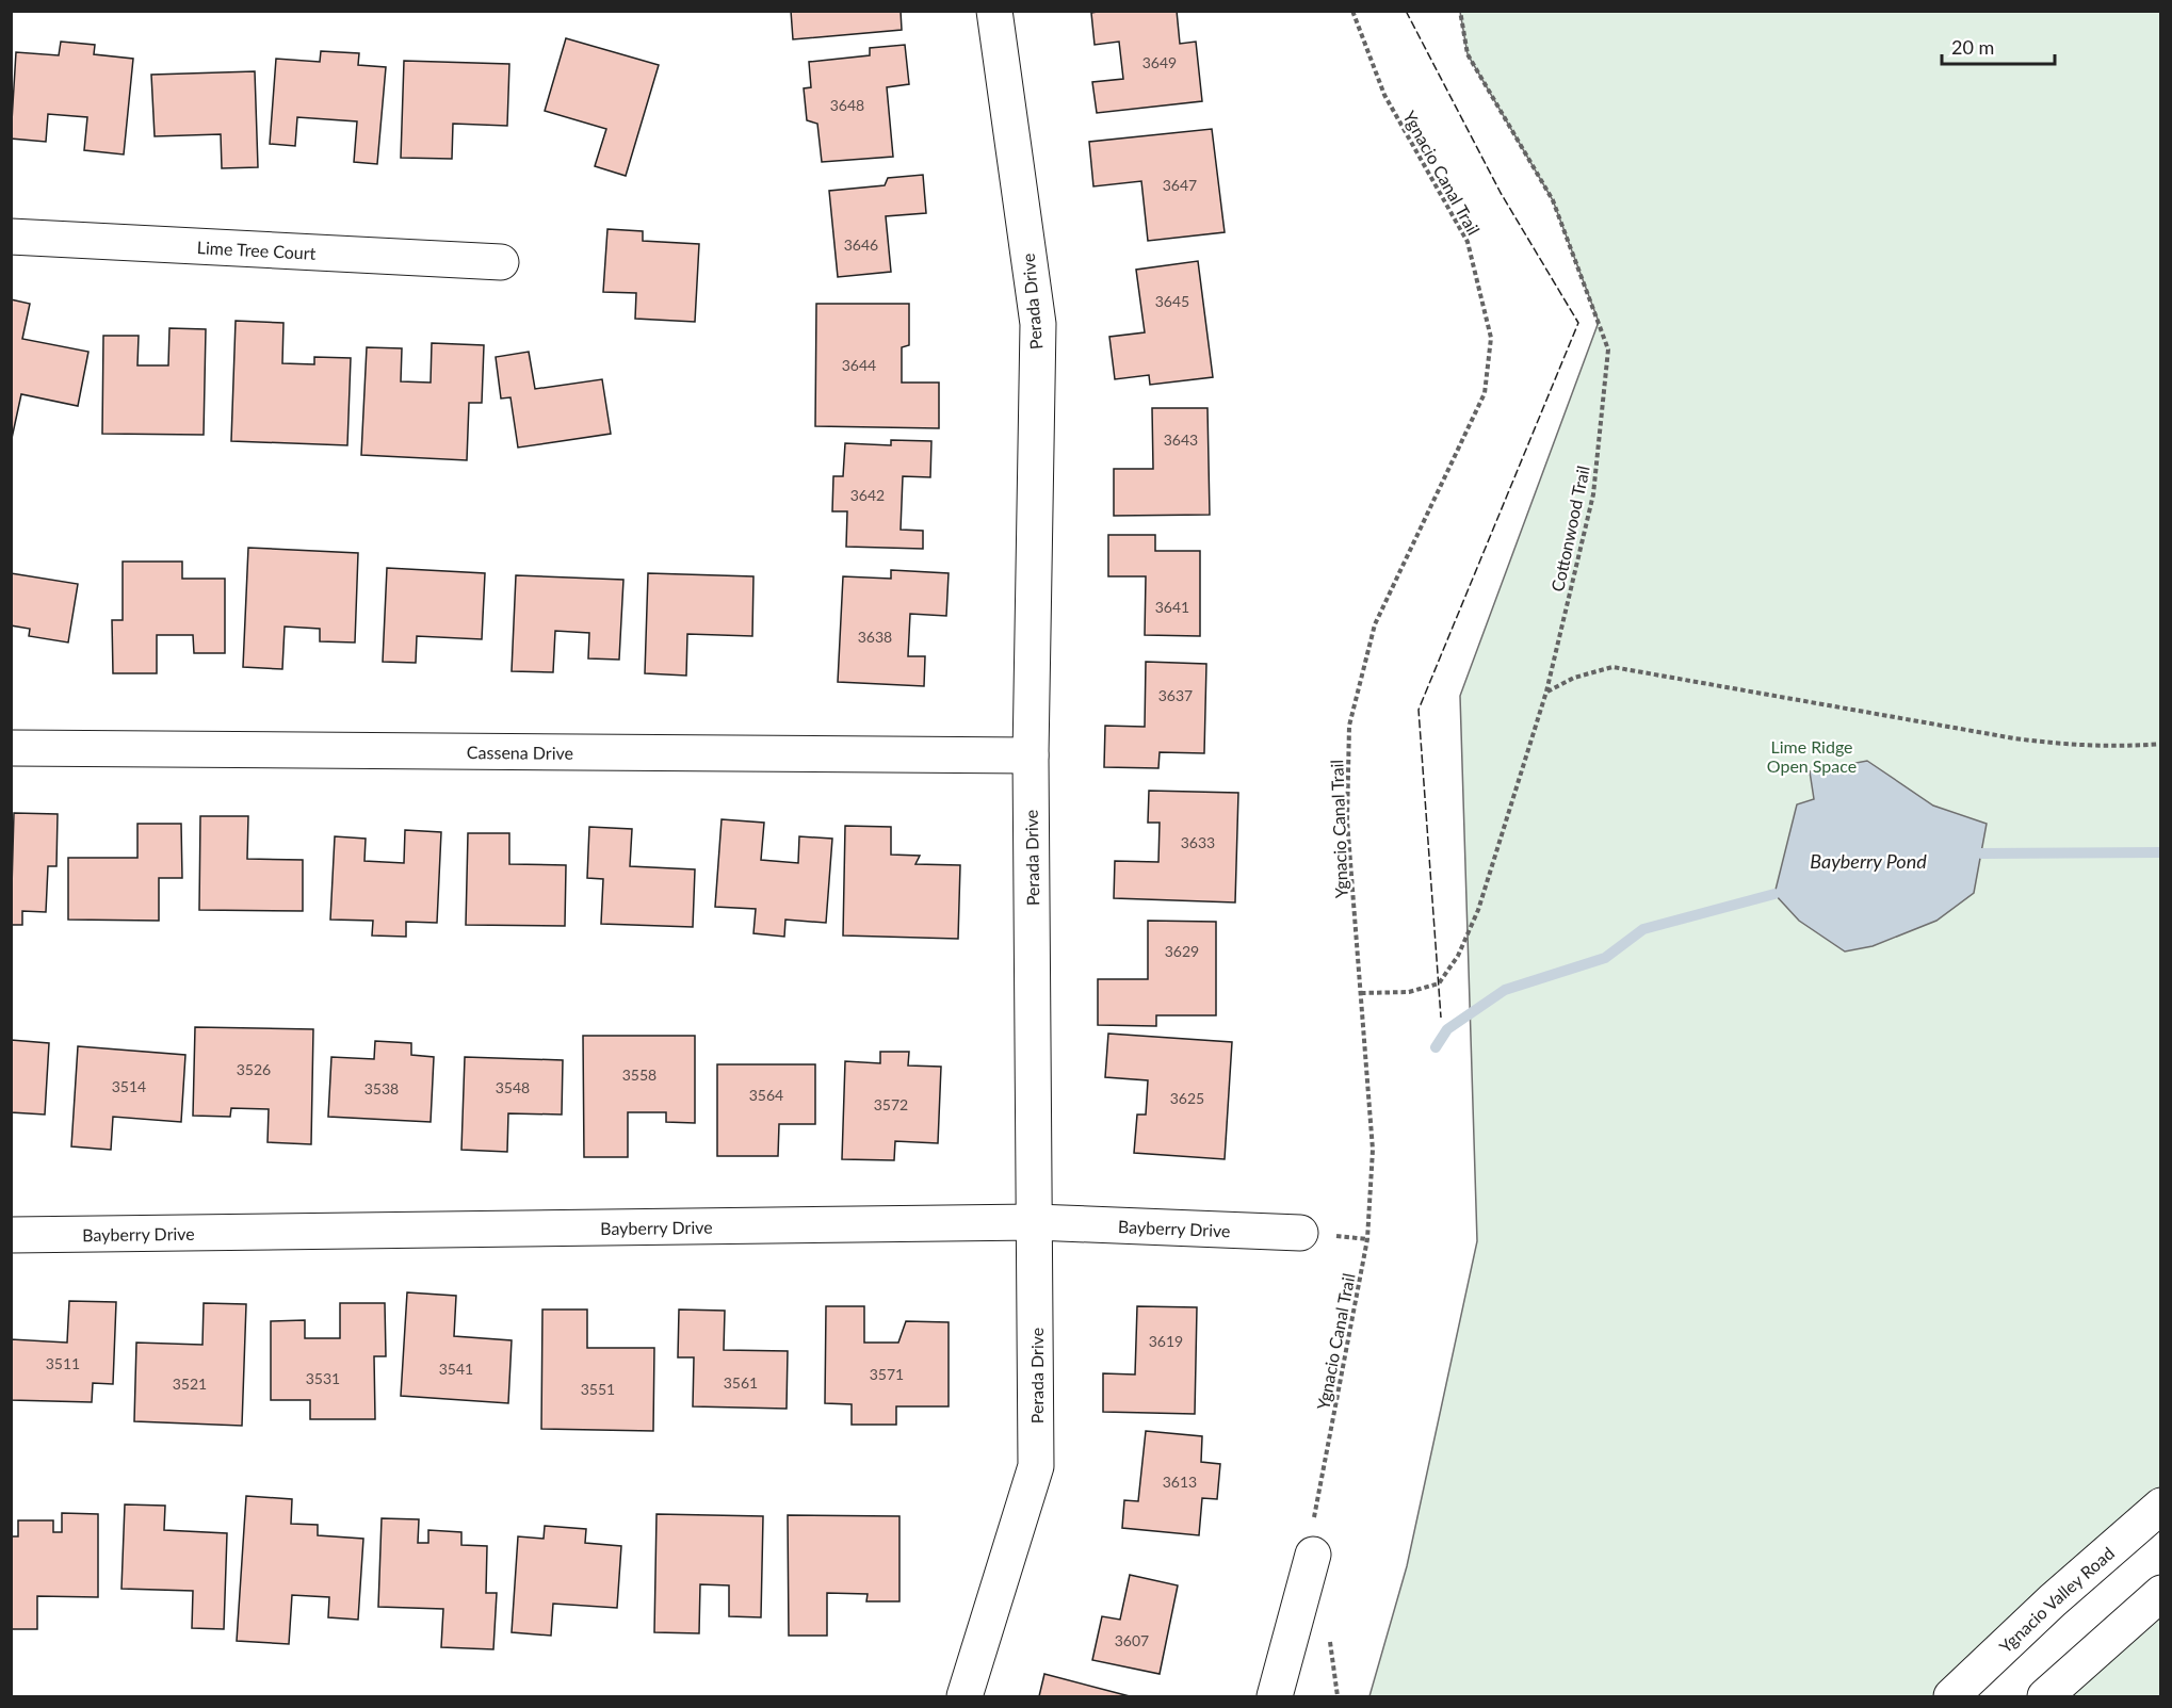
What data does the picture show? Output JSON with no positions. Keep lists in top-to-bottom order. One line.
{"streets":{"main road":["Lime Tree Court","Perada Drive","Cassena Drive","Bayberry Drive","Ygnacio Valley Road"],"path":["Ygnacio Canal Trail","Cottonwood Trail"]},"crossings":[["Ygnacio Canal Trail","Cottonwood Trail"],["Perada Drive","Cassena Drive"],["Perada Drive","Bayberry Drive"]],"water":["Bayberry Pond"],"parks":["Lime Ridge Open Space"],"house_numbers":["3649","3648","3647","3646","3645","3644","3643","3642","3641","3638","3637","3633","3629","3526","3558","3514","3548","3538","3564","3625","3572","3619","3511","3541","3571","3531","3561","3521","3551","3613","3607"],"scale_bar":"20 m"}
